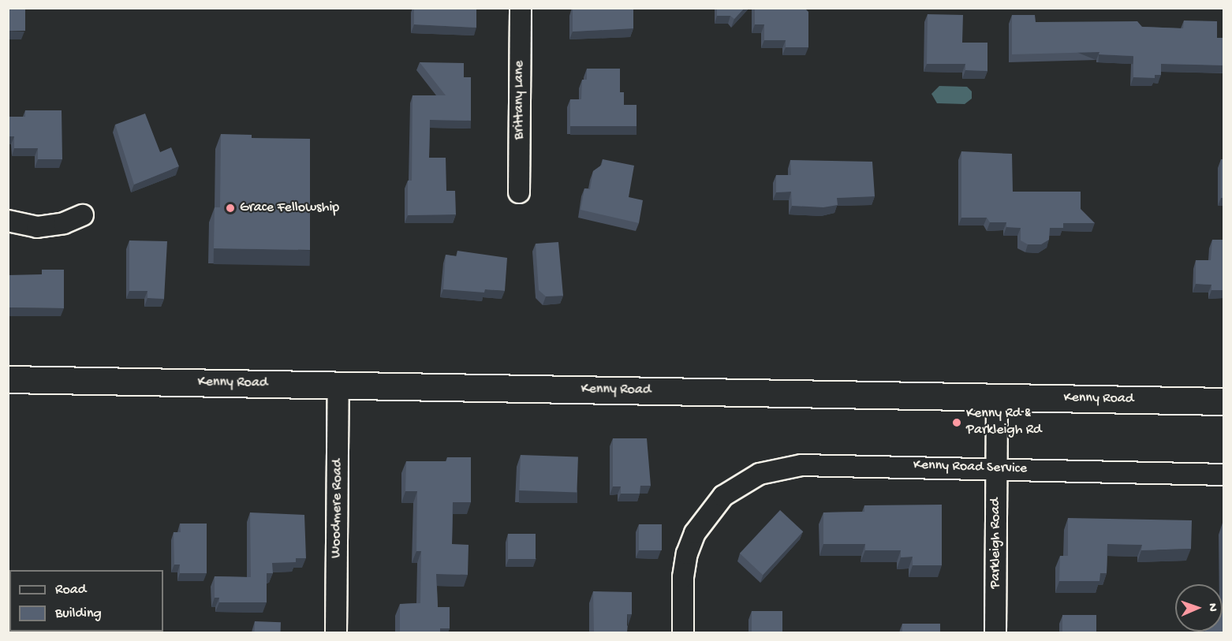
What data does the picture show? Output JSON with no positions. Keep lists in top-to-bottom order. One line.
{"streets":{"main road":["Kenny Road"],"street":["Brittany Lane","Kenny Road Service","Woodmere Road","Parkleigh Road"]},"crossings":[["Kenny Road","Woodmere Road"],["Kenny Road","Parkleigh Road"],["Kenny Road Service","Parkleigh Road"]],"places":["Grace Fellowship","Kenny Rd & Parkleigh Rd"],"legend":["Road","Building"],"north":"right"}
